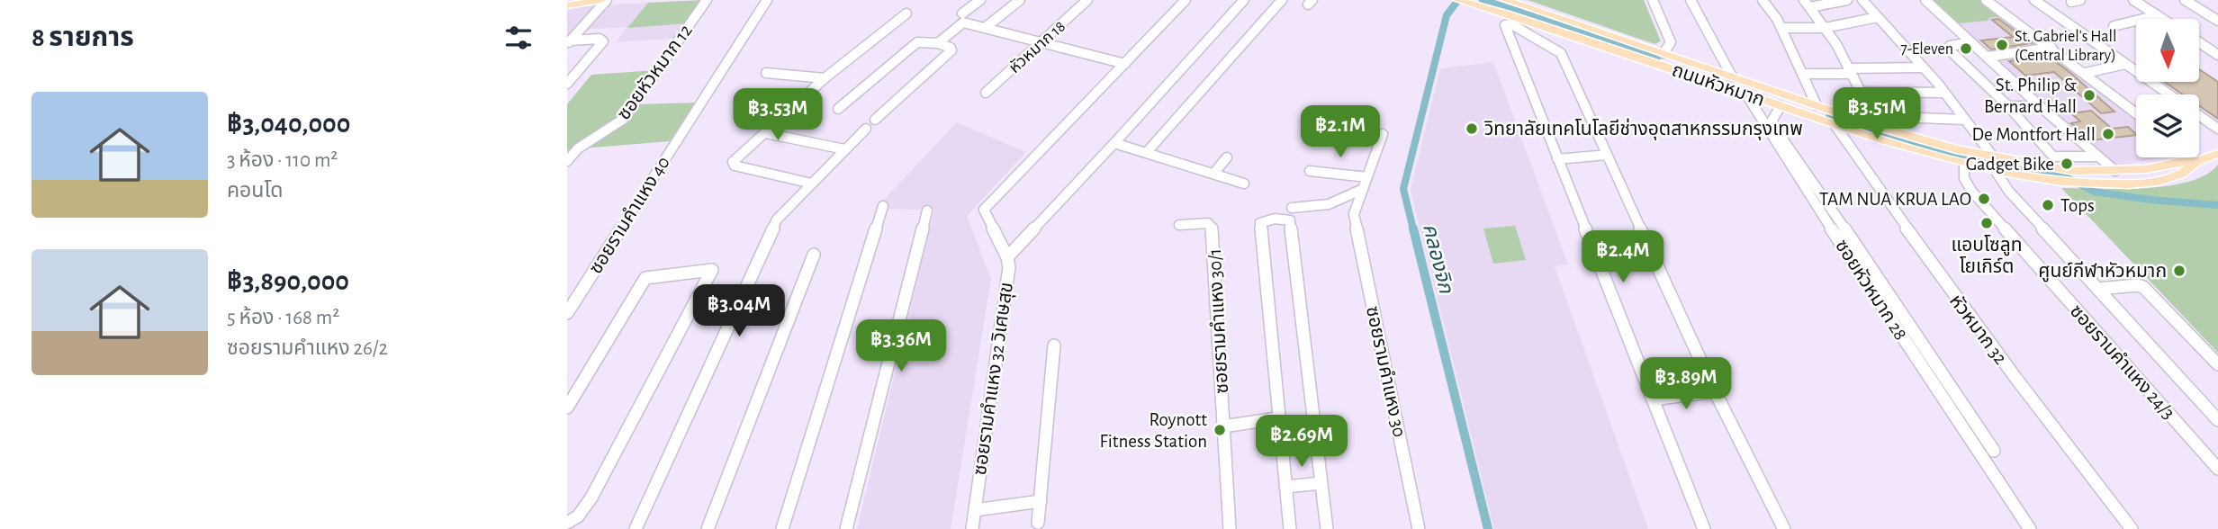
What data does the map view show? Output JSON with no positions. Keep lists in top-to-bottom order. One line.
{"streets":{"main road":["ถนนหัวหมาก"],"street":["หัวหมาก 18","ซอยหัวหมาก 12","ซอยรามคำแหง 40","ซอยหัวหมาก 28","ซอยรามคำแหง 30/1","หัวหมาก 32","ซอยรามคำแหง 24/3","ซอยรามคำแหง 30","ซอยรามคำแหง 32 วิเศษสุข"]},"crossings":[["ถนนหัวหมาก","ซอยหัวหมาก 28"],["ถนนหัวหมาก","หัวหมาก 32"],["ถนนหัวหมาก","ซอยรามคำแหง 24/3"]],"water":["คลองจิก"],"places":["St. Gabriel's Hall (Central Library)","7-Eleven","St. Philip & Bernard Hall","วิทยาลัยเทคโนโลยีช่างอุตสาหกรรมกรุงเทพ","De Montfort Hall","Gadget Bike","TAM NUA KRUA LAO","Tops","แอบโซลูท โยเกิร์ต","ศูนย์กีฬาหัวหมาก","Roynott Fitness Station"],"north":"bottom","page":{"heading":"8 รายการ","list":[{"name":"฿3,040,000","note":"3 ห้อง · 110 m² · คอนโด"},{"name":"฿3,890,000","note":"5 ห้อง · 168 m² · ซอยรามคำแหง 26/2"}],"price":["฿3.51M","฿3.53M","฿2.1M","฿2.4M","฿3.04M","฿3.36M","฿3.89M","฿2.69M"]}}
